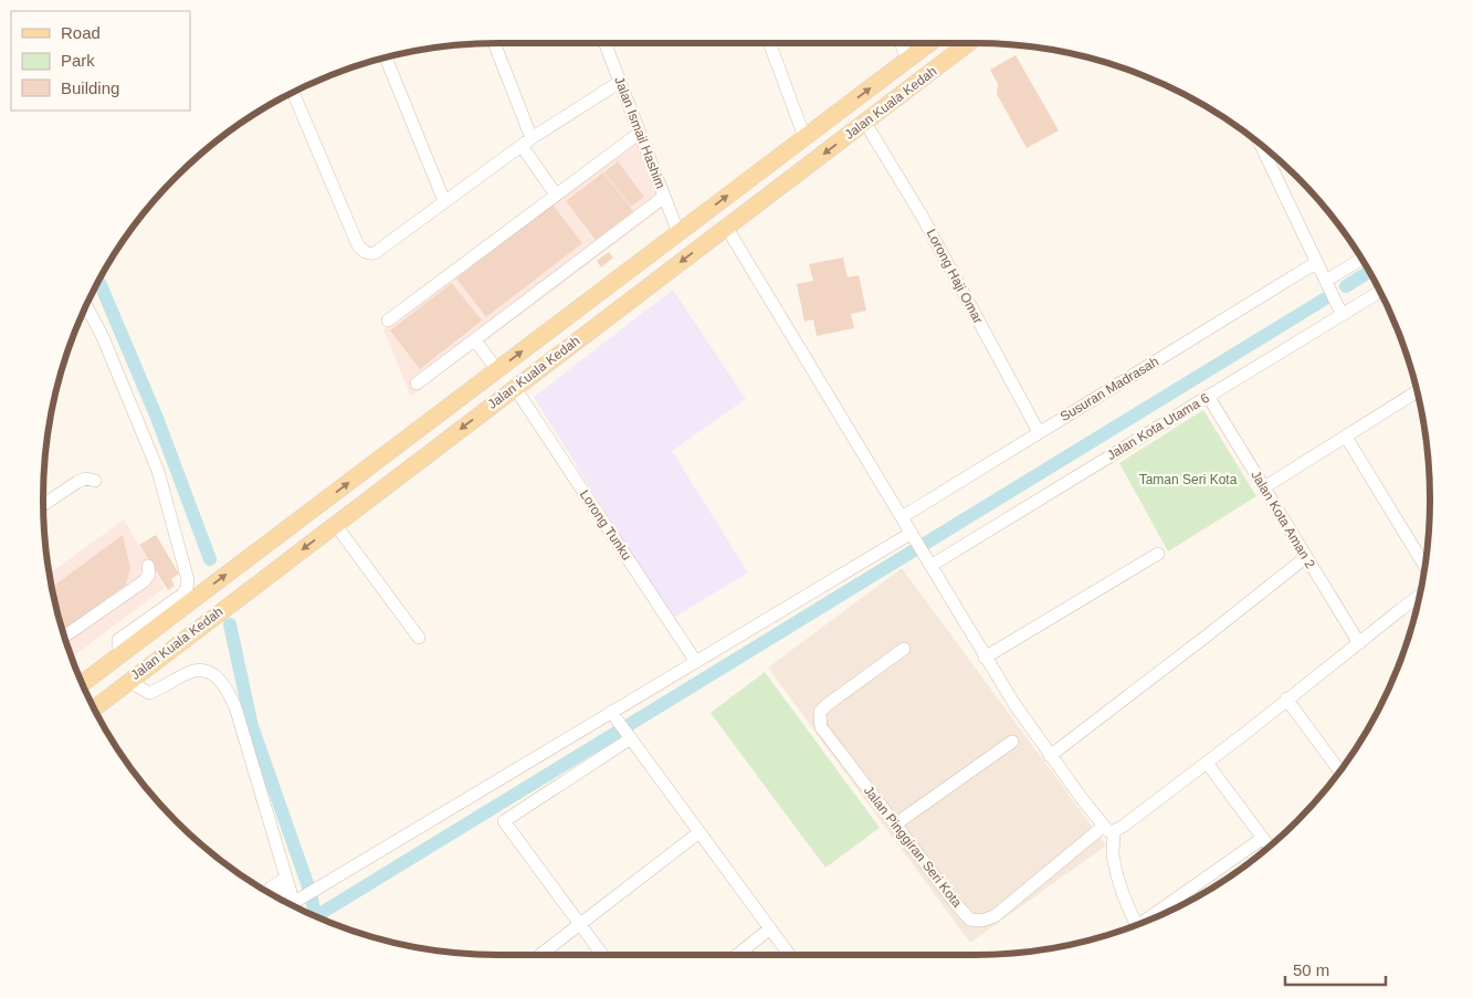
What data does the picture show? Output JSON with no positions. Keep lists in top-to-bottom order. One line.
{"streets":{"main road":["Jalan Kuala Kedah"],"street":["Jalan Ismail Hashim","Lorong Haji Omar","Susuran Madrasah","Jalan Kota Utama 6","Jalan Kota Aman 2","Lorong Tunku","Jalan Pinggiran Seri Kota"]},"crossings":[["Jalan Kuala Kedah","Jalan Ismail Hashim"],["Jalan Kuala Kedah","Lorong Haji Omar"],["Jalan Kuala Kedah","Lorong Tunku"],["Lorong Haji Omar","Susuran Madrasah"],["Jalan Kota Utama 6","Jalan Kota Aman 2"],["Jalan Kota Aman 2","Jalan Pinggiran Seri Kota"]],"parks":["Taman Seri Kota"],"legend":["Road","Park","Building"],"scale_bar":"50 m"}
